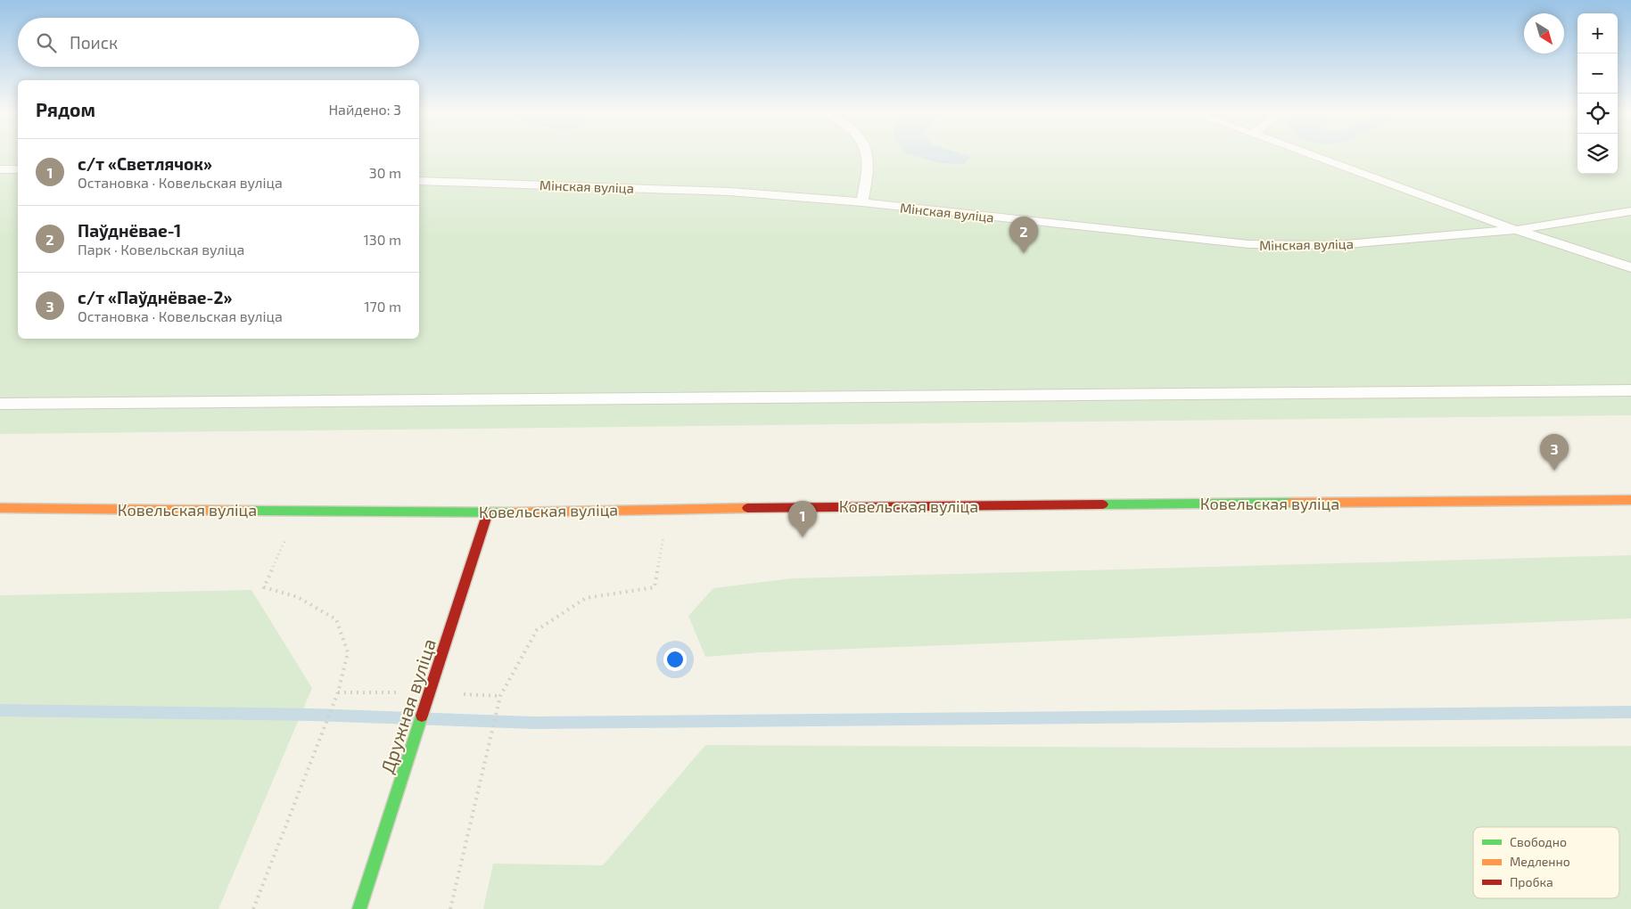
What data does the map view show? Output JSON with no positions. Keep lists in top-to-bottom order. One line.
{"streets":{"main road":["Ковельская вуліца","Дружная вуліца"],"lane":["Мінская вуліца"]},"crossings":[["Ковельская вуліца","Дружная вуліца"]],"legend":["Свободно","Медленно","Пробка"],"north":"bottom right","page":{"map_buttons":["+","−"],"search":"Поиск","heading":["Рядом","Найдено: 3"],"list":[{"mark":"1","name":"с/т «Светлячок»","note":"Остановка · Ковельская вуліца","value":"30 m"},{"mark":"2","name":"Паўднёвае-1","note":"Парк · Ковельская вуліца","value":"130 m"},{"mark":"3","name":"с/т «Паўднёвае-2»","note":"Остановка · Ковельская вуліца","value":"170 m"}],"pins":["2","3","1"]}}
